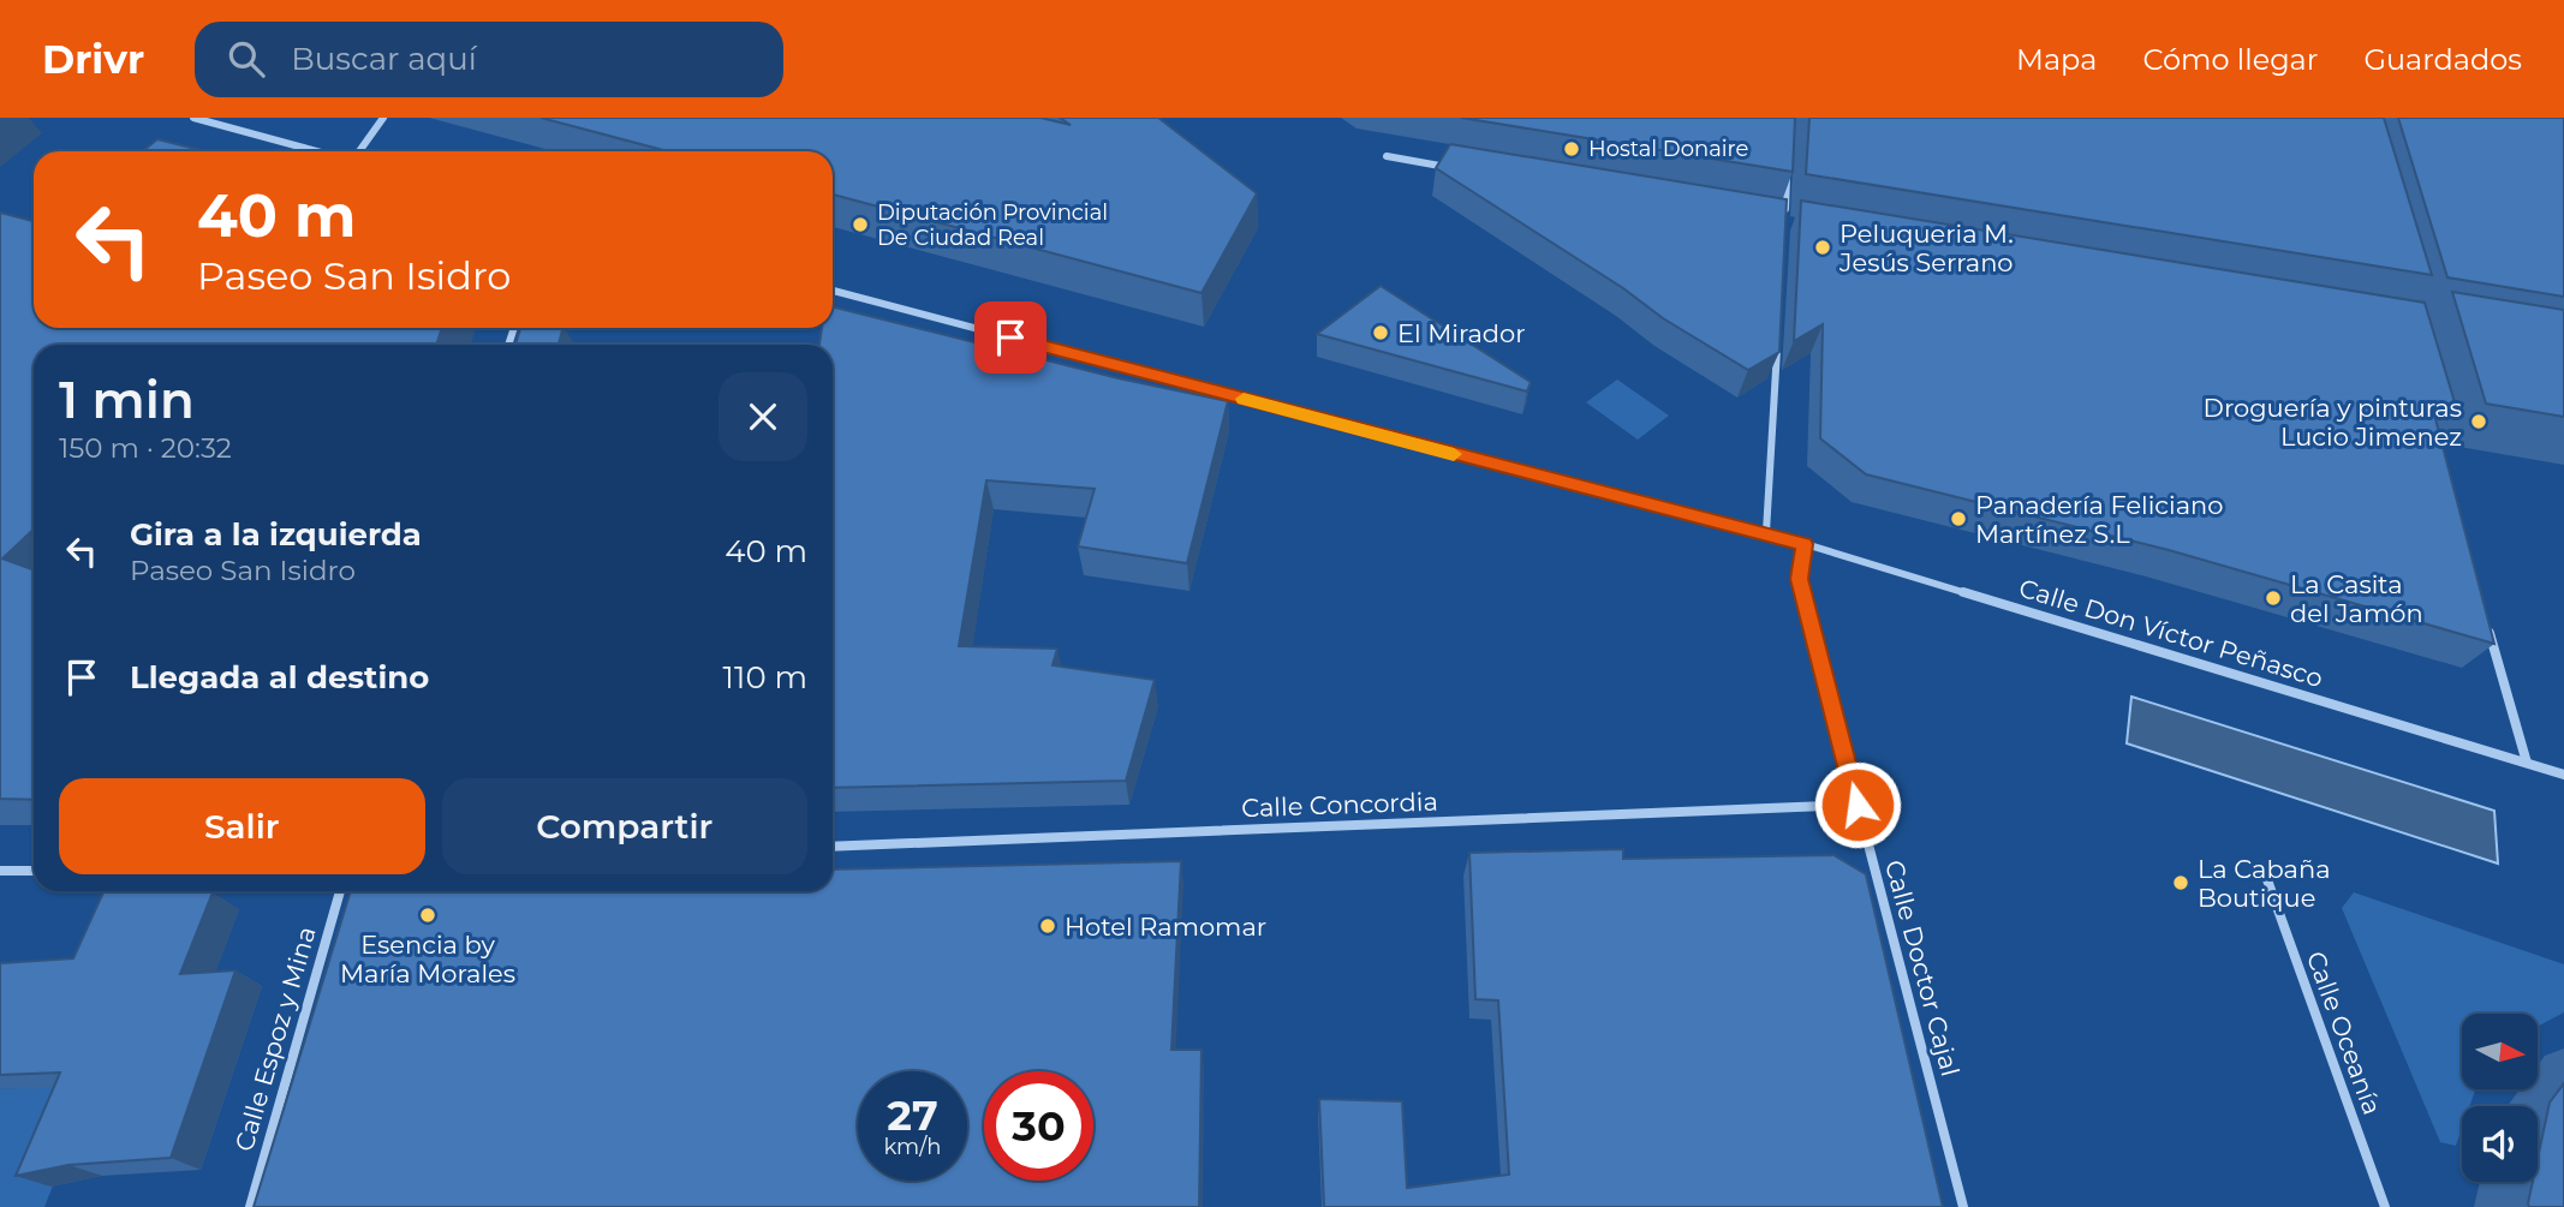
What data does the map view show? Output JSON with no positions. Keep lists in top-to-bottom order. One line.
{"streets":{"street":["Calle Don Víctor Peñasco","Calle Concordia","Calle Doctor Cajal","Calle Oceanía","Calle Espoz y Mina"]},"crossings":[["Calle Don Víctor Peñasco","Calle Doctor Cajal"],["Calle Concordia","Calle Doctor Cajal"]],"places":["Hostal Donaire","Diputación Provincial De Ciudad Real","Peluqueria M. Jesús Serrano","El Mirador","Droguería y pinturas Lucio Jimenez","Panadería Feliciano Martínez S.L","La Casita del Jamón","La Cabaña Boutique","Esencia by María Morales","Hotel Ramomar"],"north":"right","page":{"header":"Drivr","search":"Buscar aquí","nav":["Mapa","Cómo llegar","Guardados"],"turn":["40 m","Paseo San Isidro"],"heading":["1 min","150 m · 20:32"],"list":[{"name":"Gira a la izquierda","note":"Paseo San Isidro","value":"40 m"},{"name":"Llegada al destino","value":"110 m"}],"buttons":["Salir","Compartir"],"speed":"27 km/h","limit":"30"}}
